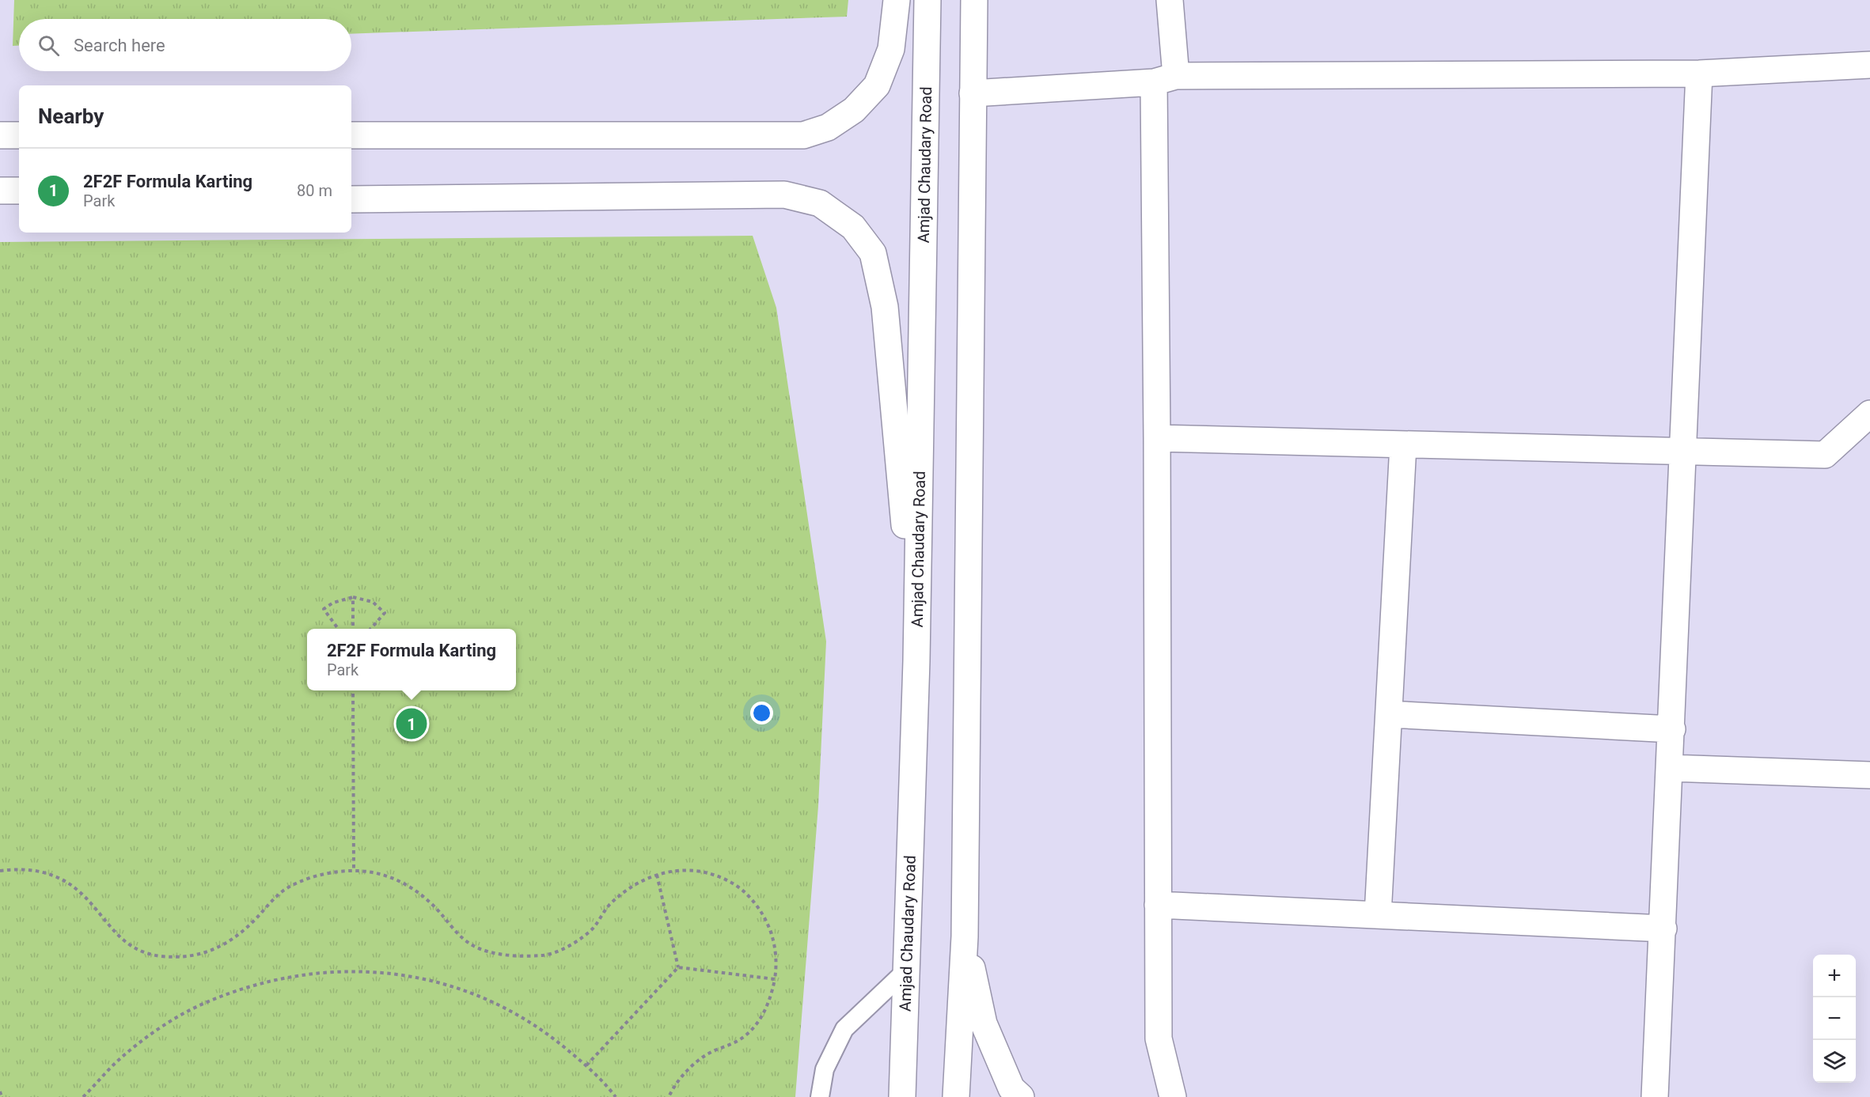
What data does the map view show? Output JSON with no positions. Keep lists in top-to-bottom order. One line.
{"streets":{"street":["Amjad Chaudary Road"]},"page":{"search":"Search here","heading":"Nearby","list":[{"mark":"1","name":"2F2F Formula Karting","note":"Park","value":"80 m"}],"popup":["2F2F Formula Karting","Park"],"pins":"1","map_buttons":["+","−"]}}
